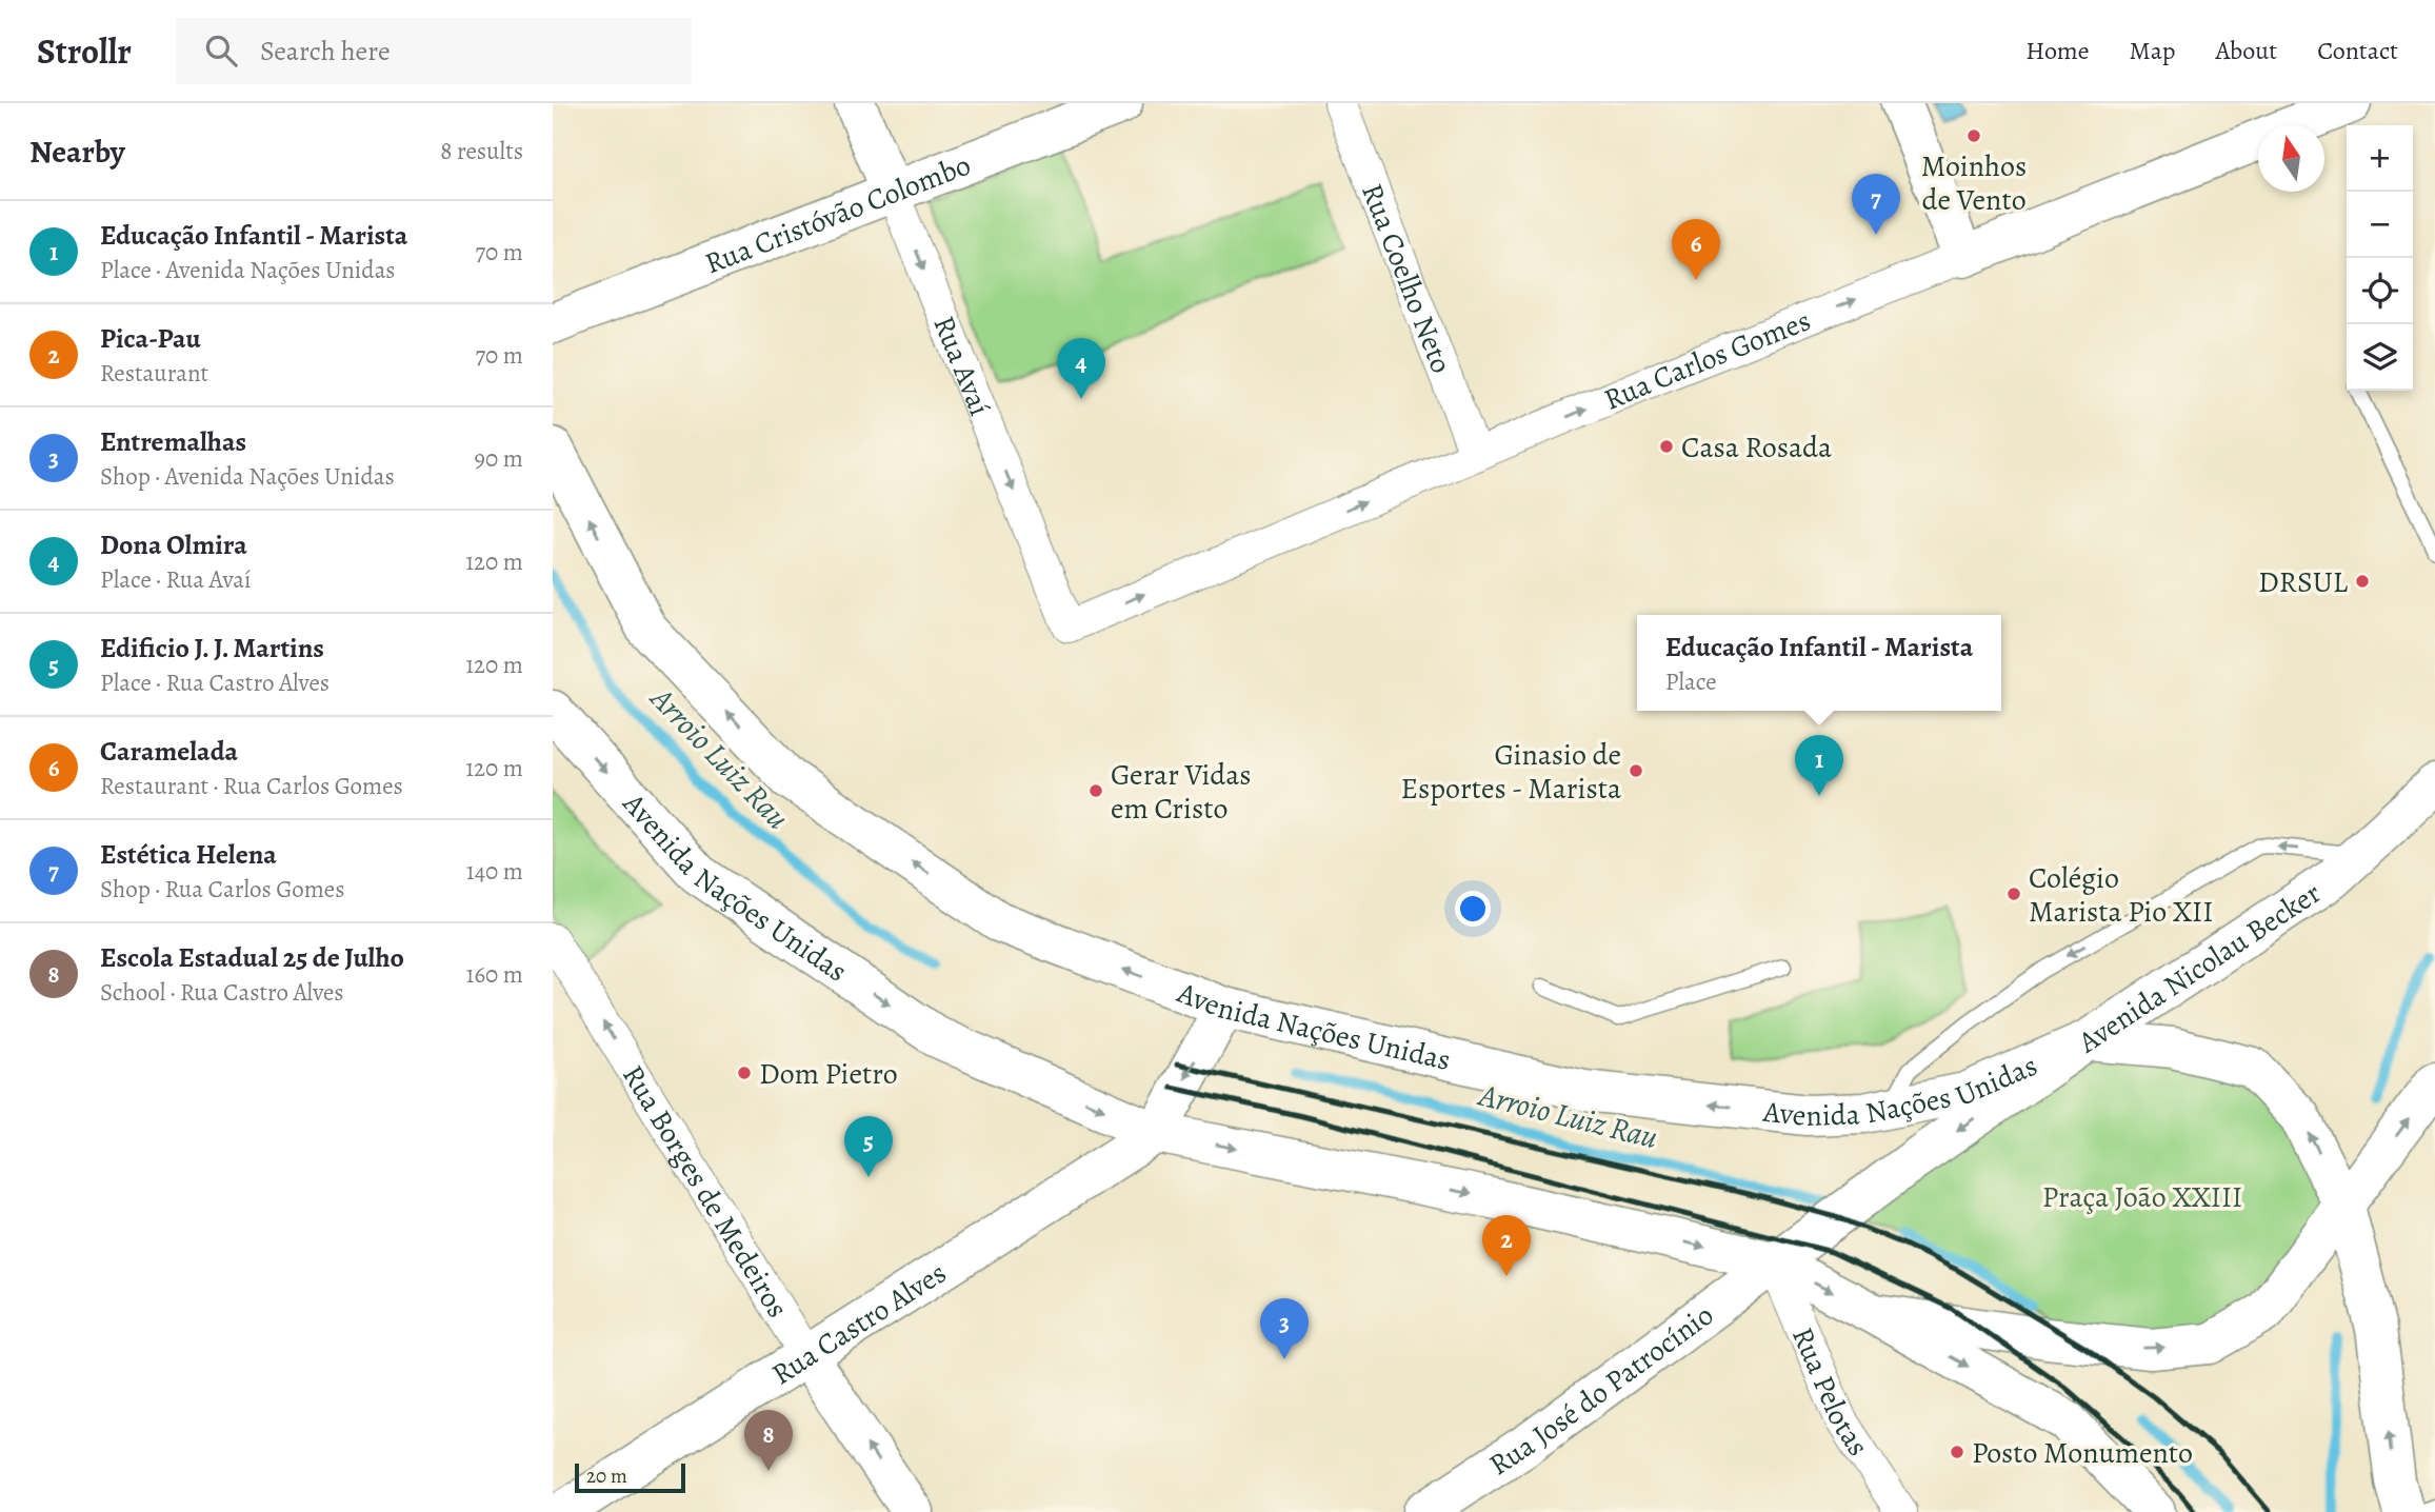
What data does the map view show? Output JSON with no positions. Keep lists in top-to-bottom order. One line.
{"streets":{"main road":["Rua Cristóvão Colombo","Rua Carlos Gomes","Rua Avaí","Avenida Nações Unidas","Avenida Nicolau Becker","Rua Borges de Medeiros","Rua Castro Alves","Rua José do Patrocínio"],"street":["Rua Coelho Neto","Rua Pelotas"]},"crossings":[["Rua Cristóvão Colombo","Rua Avaí"],["Rua Coelho Neto","Rua Carlos Gomes"],["Rua Carlos Gomes","Rua Avaí"],["Avenida Nações Unidas","Avenida Nicolau Becker"],["Avenida Nações Unidas","Rua Castro Alves"],["Avenida Nações Unidas","Rua José do Patrocínio"],["Avenida Nações Unidas","Rua Pelotas"],["Avenida Nicolau Becker","Rua José do Patrocínio"],["Avenida Nicolau Becker","Rua Pelotas"],["Rua Borges de Medeiros","Rua Castro Alves"],["Rua José do Patrocínio","Rua Pelotas"]],"one_way":["Rua Carlos Gomes","Rua Avaí","Avenida Nicolau Becker","Rua Borges de Medeiros"],"water":["Arroio Luiz Rau"],"parks":["Praça João XXIII"],"places":["Moinhos de Vento","Casa Rosada","DRSUL","Ginasio de Esportes - Marista","Gerar Vidas em Cristo","Colégio Marista Pio XII","Dom Pietro","Posto Monumento"],"scale_bar":"20 m","north":"top","page":{"header":"Strollr","search":"Search here","nav":["Home","Map","About","Contact"],"heading":["Nearby","8 results"],"map_buttons":["+","−"],"pins":["7","6","4","1","5","2","3","8"],"list":[{"mark":"1","name":"Educação Infantil - Marista","note":"Place · Avenida Nações Unidas","value":"70 m"},{"mark":"2","name":"Pica-Pau","note":"Restaurant","value":"70 m"},{"mark":"3","name":"Entremalhas","note":"Shop · Avenida Nações Unidas","value":"90 m"},{"mark":"4","name":"Dona Olmira","note":"Place · Rua Avaí","value":"120 m"},{"mark":"5","name":"Edificio J. J. Martins","note":"Place · Rua Castro Alves","value":"120 m"},{"mark":"6","name":"Caramelada","note":"Restaurant · Rua Carlos Gomes","value":"120 m"},{"mark":"7","name":"Estética Helena","note":"Shop · Rua Carlos Gomes","value":"140 m"},{"mark":"8","name":"Escola Estadual 25 de Julho","note":"School · Rua Castro Alves","value":"160 m"}],"popup":["Educação Infantil - Marista","Place"],"scale":"20 m"}}
